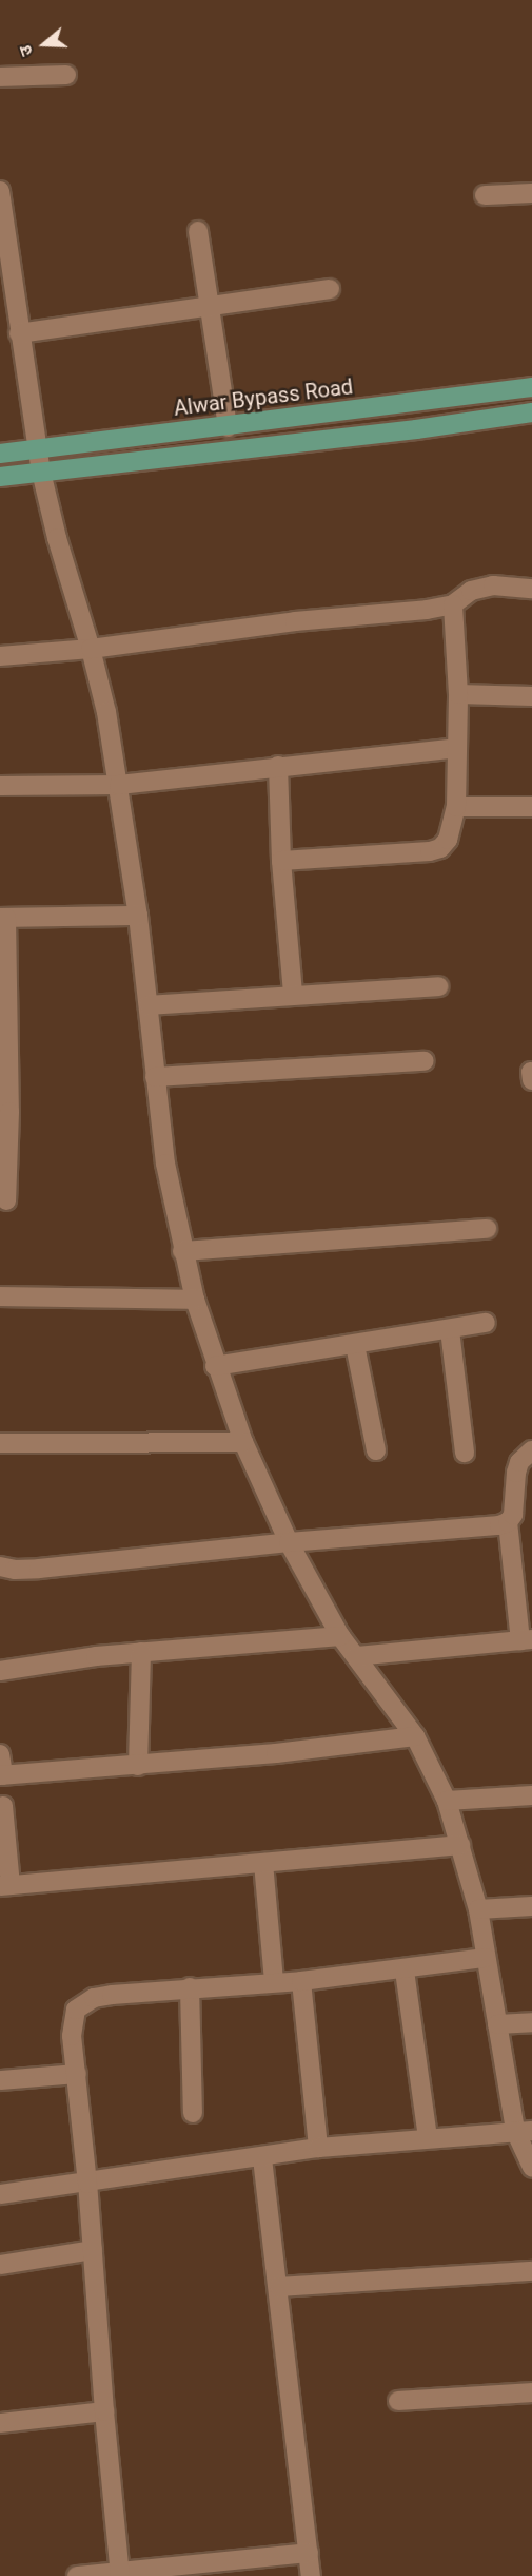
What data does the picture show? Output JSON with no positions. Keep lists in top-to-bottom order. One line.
{"streets":{"main road":["Alwar Bypass Road"]},"north":"left"}
